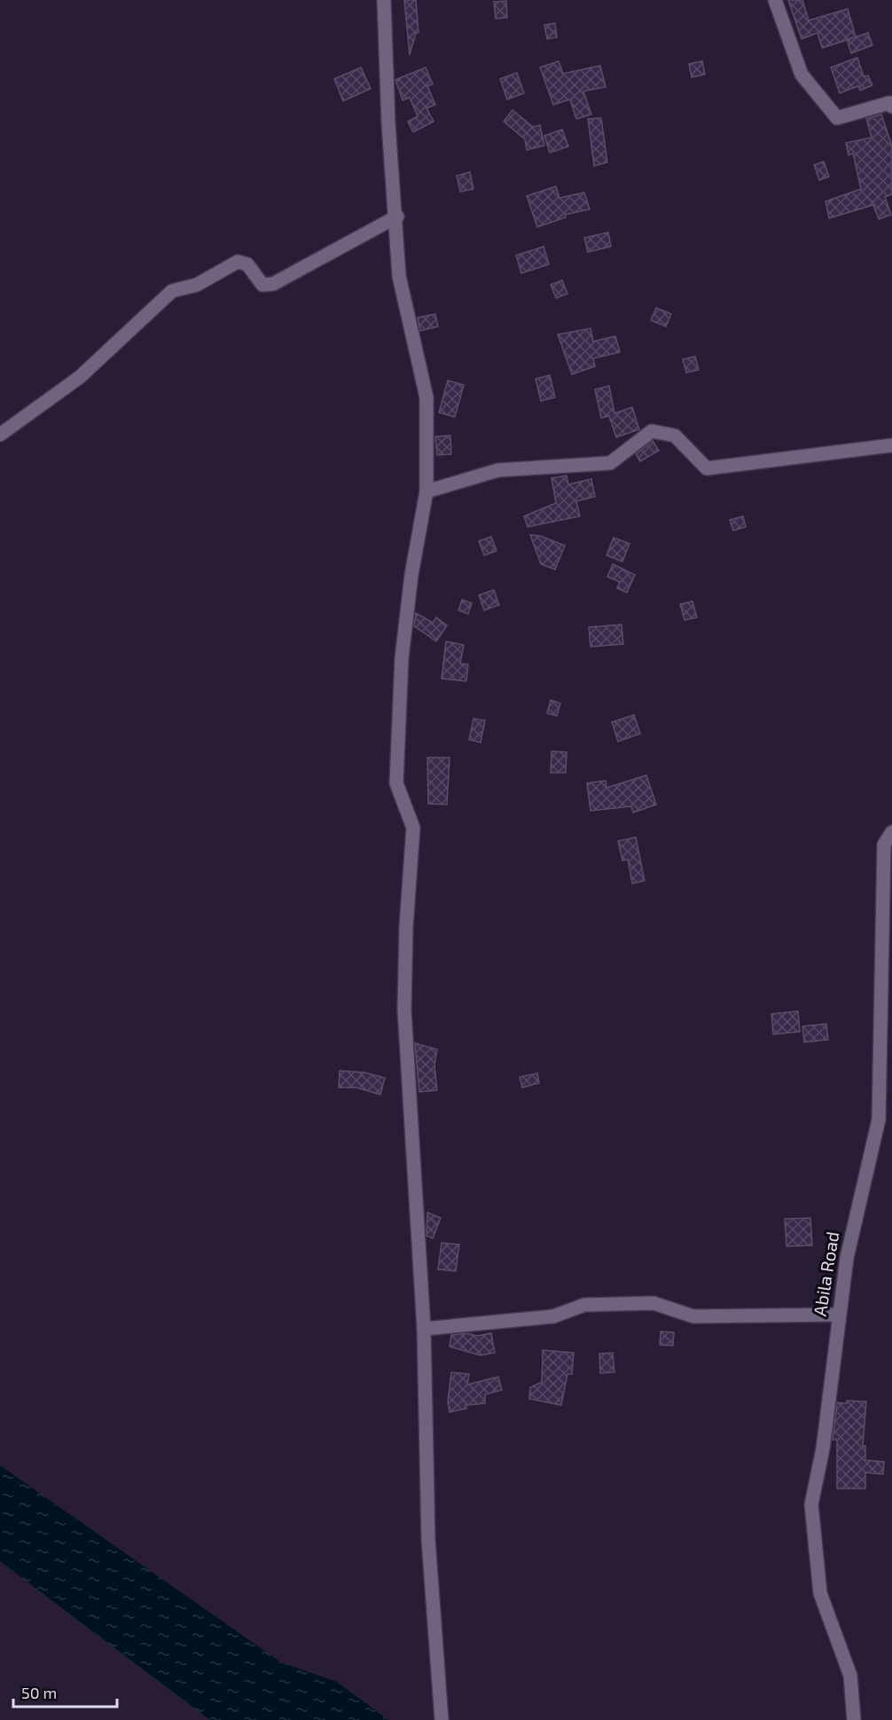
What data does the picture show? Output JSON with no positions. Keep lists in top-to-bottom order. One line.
{"streets":{"street":["Abila Road"]},"scale_bar":"50 m"}
